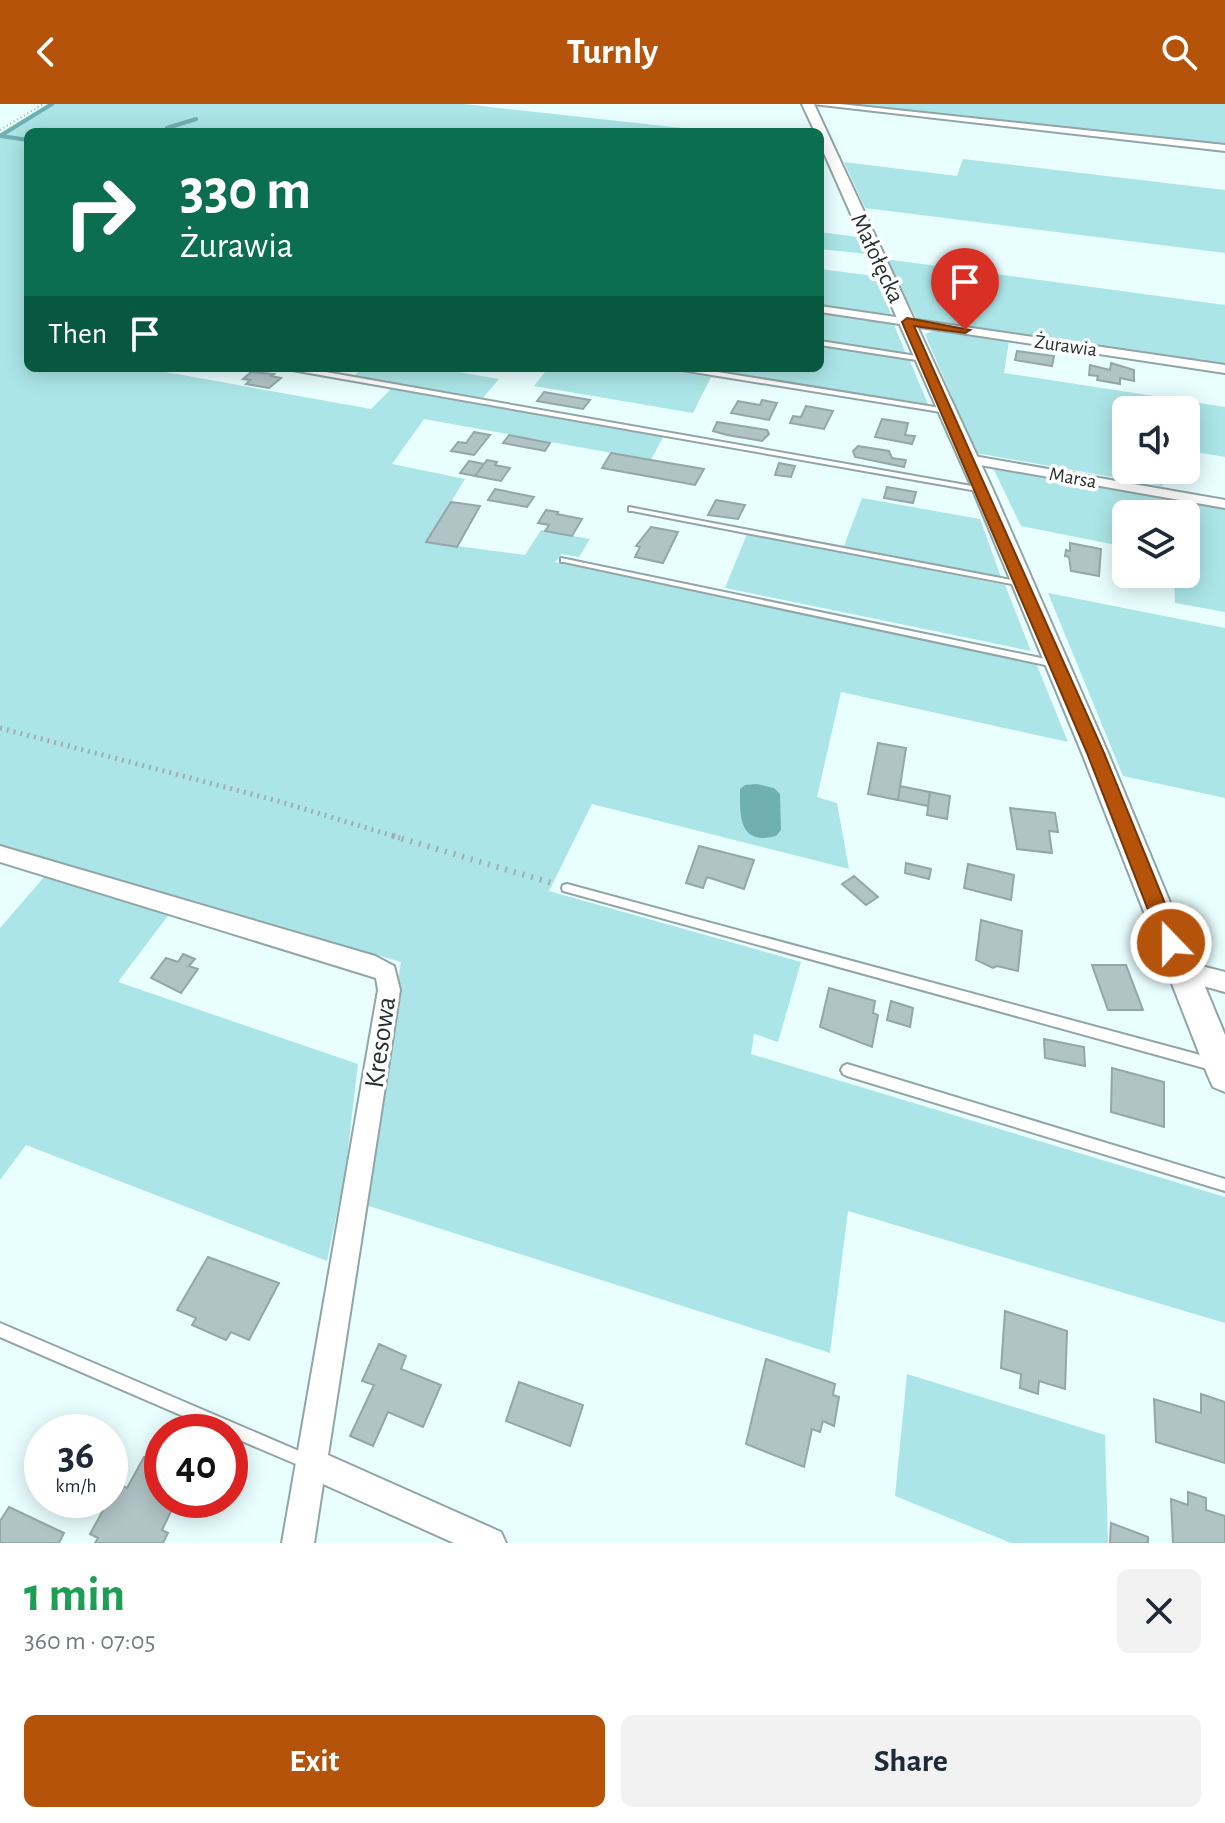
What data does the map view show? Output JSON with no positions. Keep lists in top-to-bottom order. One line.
{"streets":{"street":["Małołęcka","Żurawia","Marsa","Kresowa"]},"crossings":[["Małołęcka","Żurawia"],["Małołęcka","Marsa"]],"page":{"header":"Turnly","turn":["330 m","Żurawia"],"then":"Then","speed":"36 km/h","limit":"40","heading":["1 min","360 m · 07:05"],"buttons":["Exit","Share"]}}
